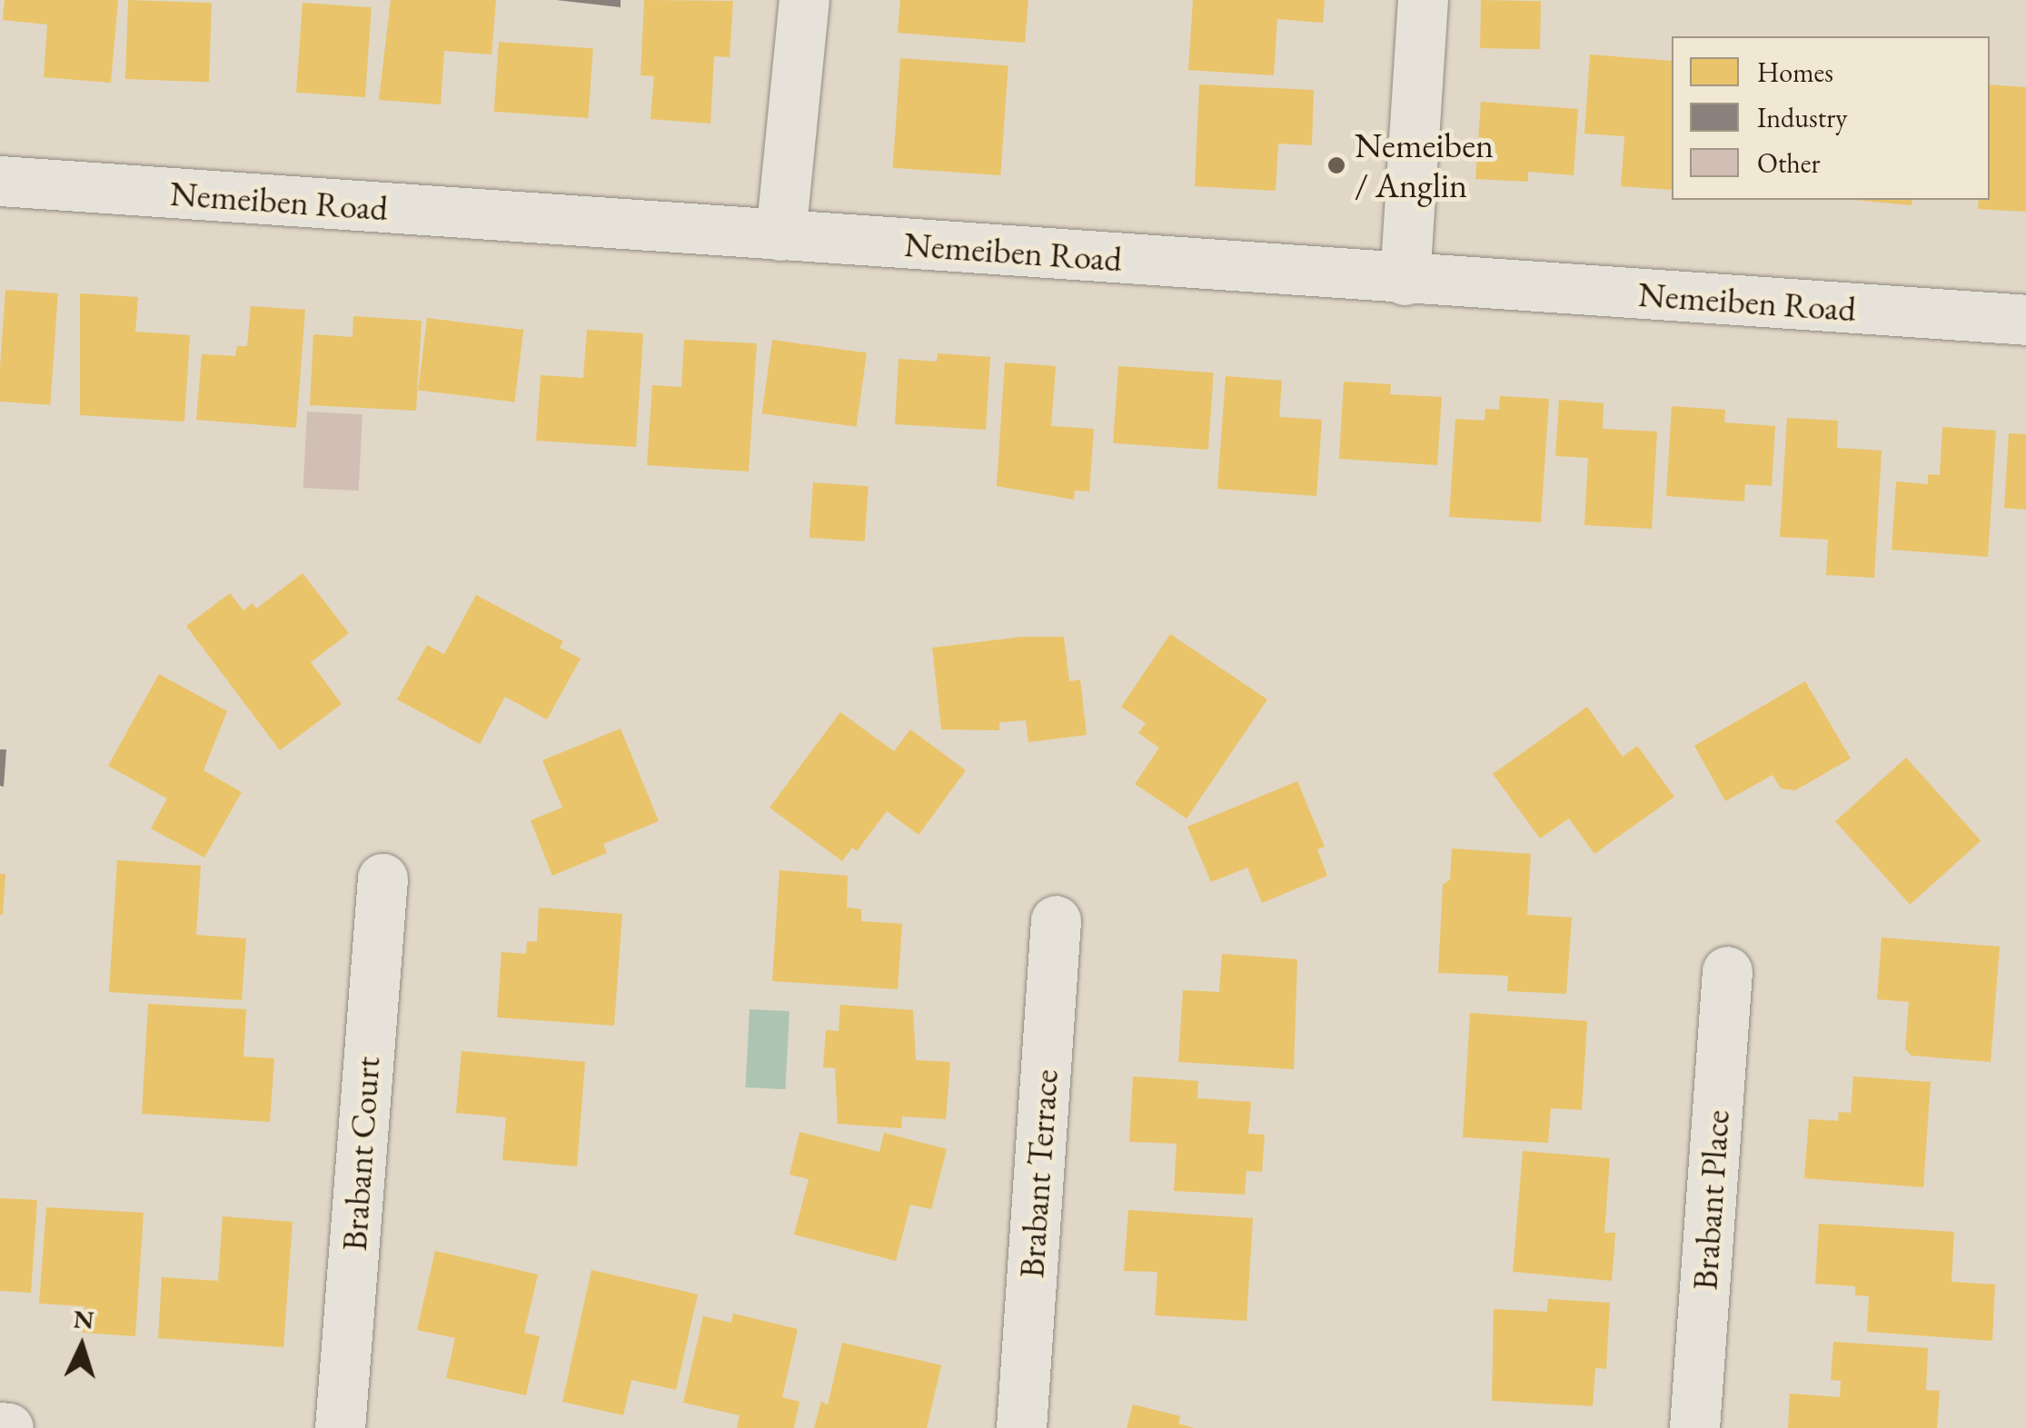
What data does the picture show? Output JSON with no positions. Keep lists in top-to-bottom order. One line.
{"streets":{"street":["Nemeiben Road","Brabant Court","Brabant Terrace","Brabant Place"]},"places":["Nemeiben / Anglin"],"legend":["Homes","Industry","Other"],"north":"top"}
